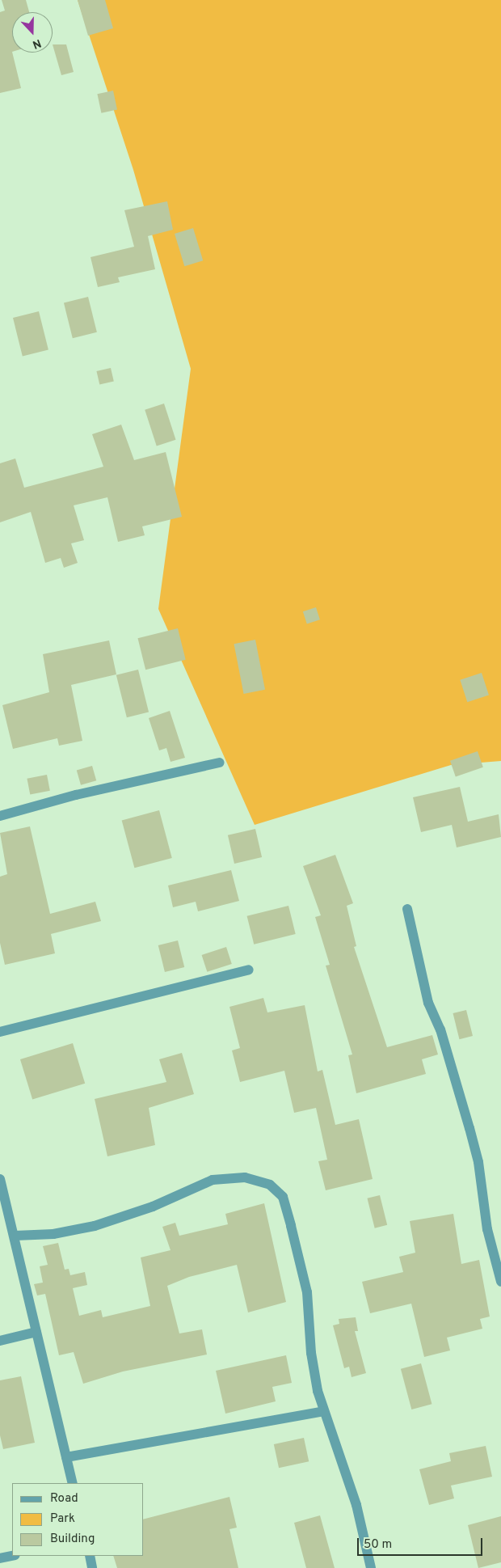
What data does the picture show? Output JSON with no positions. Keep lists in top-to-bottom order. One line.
{"legend":["Road","Park","Building"],"scale_bar":"50 m","north":"bottom"}
